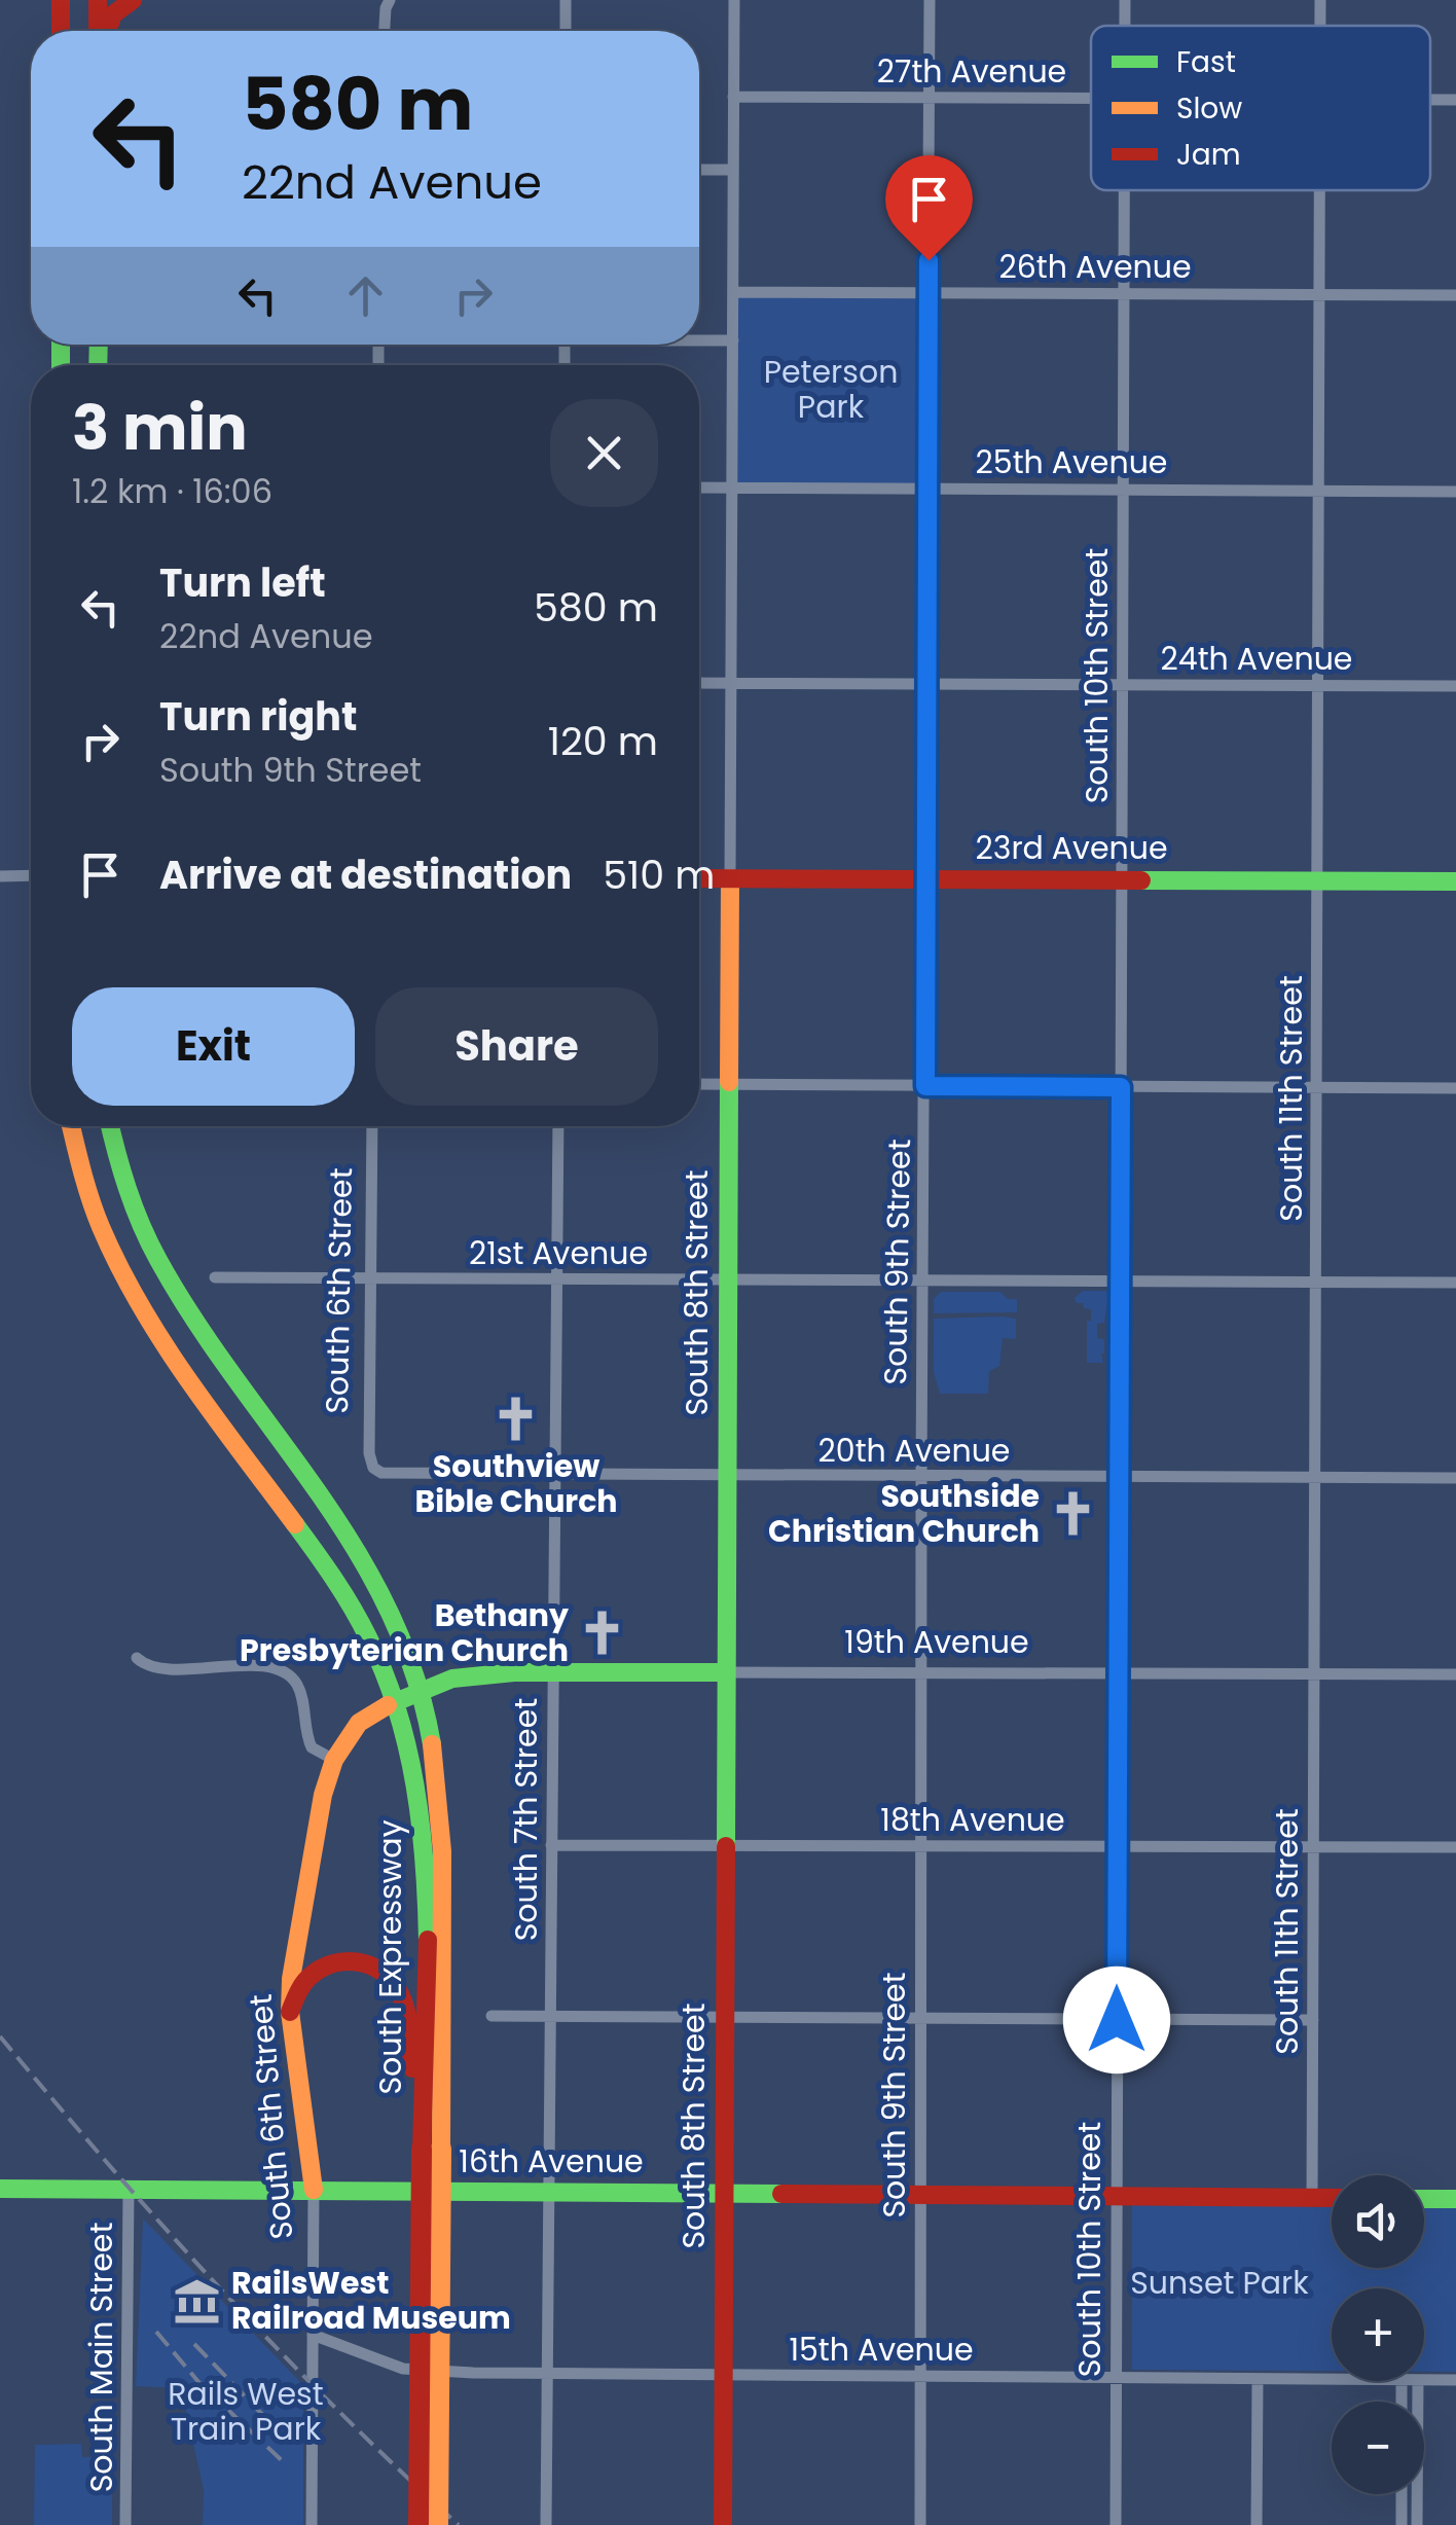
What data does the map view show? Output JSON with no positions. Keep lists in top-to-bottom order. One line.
{"streets":{"main road":["23rd Avenue","South 6th Street","South 8th Street","19th Avenue","South Expressway","16th Avenue"],"street":["27th Avenue","26th Avenue","25th Avenue","24th Avenue","South 10th Street","South 11th Street","21st Avenue","South 9th Street","20th Avenue","South 7th Street","18th Avenue","15th Avenue","South Main Street"]},"crossings":[["27th Avenue","South 9th Street"],["27th Avenue","South 8th Street"],["26th Avenue","South 10th Street"],["26th Avenue","South 11th Street"],["26th Avenue","South 9th Street"],["26th Avenue","South 8th Street"],["25th Avenue","South 10th Street"],["25th Avenue","South 11th Street"],["25th Avenue","South 9th Street"],["25th Avenue","South 8th Street"],["24th Avenue","South 10th Street"],["24th Avenue","South 11th Street"],["24th Avenue","South 9th Street"],["24th Avenue","South 8th Street"],["South 10th Street","23rd Avenue"],["South 10th Street","21st Avenue"],["South 10th Street","20th Avenue"],["South 10th Street","19th Avenue"],["South 10th Street","18th Avenue"],["South 10th Street","16th Avenue"],["South 10th Street","15th Avenue"],["23rd Avenue","South 11th Street"],["23rd Avenue","South 9th Street"],["23rd Avenue","South 8th Street"],["South 11th Street","21st Avenue"],["South 11th Street","20th Avenue"],["South 11th Street","19th Avenue"],["South 11th Street","18th Avenue"],["South 11th Street","16th Avenue"],["21st Avenue","South 9th Street"],["21st Avenue","South 6th Street"],["21st Avenue","South 8th Street"],["21st Avenue","South 7th Street"],["South 9th Street","20th Avenue"],["South 9th Street","19th Avenue"],["South 9th Street","18th Avenue"],["South 9th Street","16th Avenue"],["South 9th Street","15th Avenue"],["South 6th Street","20th Avenue"],["South 6th Street","19th Avenue"],["South 6th Street","South Expressway"],["South 6th Street","16th Avenue"],["South 6th Street","15th Avenue"],["South 8th Street","20th Avenue"],["South 8th Street","19th Avenue"],["South 8th Street","18th Avenue"],["South 8th Street","16th Avenue"],["South 8th Street","15th Avenue"],["20th Avenue","South 7th Street"],["19th Avenue","South 7th Street"],["19th Avenue","South Expressway"],["South 7th Street","18th Avenue"],["South 7th Street","16th Avenue"],["South 7th Street","15th Avenue"],["16th Avenue","South Main Street"]],"parks":["Peterson Park","Sunset Park","Rails West Train Park"],"places":{"church":["Southview Bible Church","Southside Christian Church","Bethany Presbyterian Church"],"museum":["RailsWest Railroad Museum"]},"legend":["Fast","Slow","Jam"],"page":{"turn":["580 m","22nd Avenue"],"heading":["3 min","1.2 km · 16:06"],"list":[{"name":"Turn left","note":"22nd Avenue","value":"580 m"},{"name":"Turn right","note":"South 9th Street","value":"120 m"},{"name":"Arrive at destination","value":"510 m"}],"buttons":["Exit","Share"],"map_buttons":["+","−"]}}
